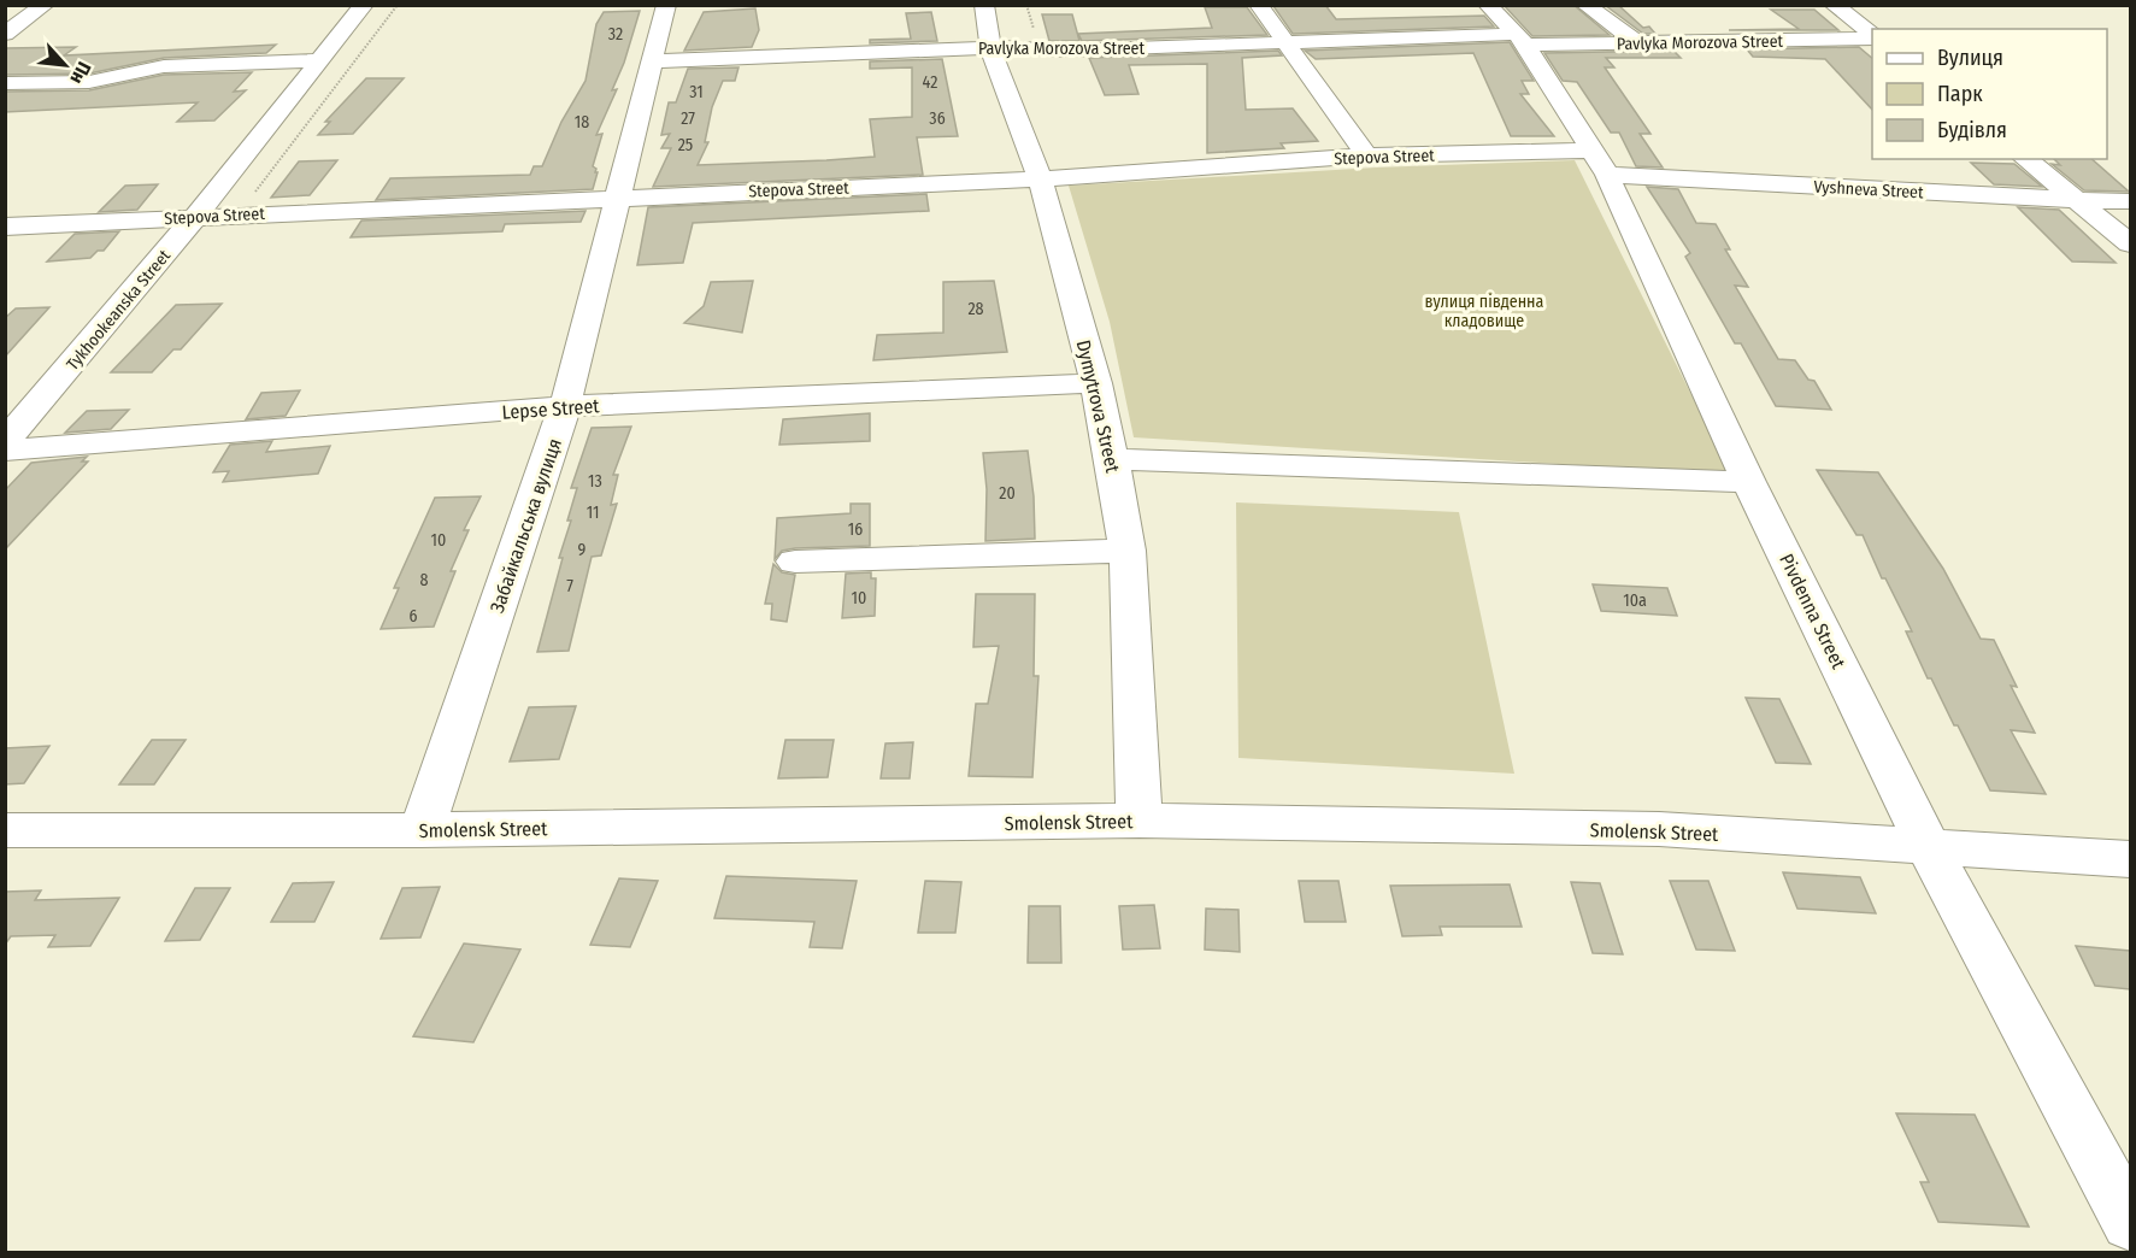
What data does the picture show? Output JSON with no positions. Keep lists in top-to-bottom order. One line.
{"streets":{"street":["Pavlyka Morozova Street","Stepova Street","Vyshneva Street","Tykhookeanska Street","Dymytrova Street","Lepse Street","Забайкальська вулиця","Pivdenna Street","Smolensk Street"]},"crossings":[["Pavlyka Morozova Street","Dymytrova Street"],["Pavlyka Morozova Street","Забайкальська вулиця"],["Pavlyka Morozova Street","Pivdenna Street"],["Stepova Street","Vyshneva Street"],["Stepova Street","Tykhookeanska Street"],["Stepova Street","Dymytrova Street"],["Stepova Street","Забайкальська вулиця"],["Stepova Street","Pivdenna Street"],["Vyshneva Street","Pivdenna Street"],["Dymytrova Street","Lepse Street"],["Dymytrova Street","Smolensk Street"],["Lepse Street","Забайкальська вулиця"],["Забайкальська вулиця","Smolensk Street"],["Pivdenna Street","Smolensk Street"]],"parks":["вулиця південна кладовище"],"house_numbers":["32","42","31","27","36","18","25","28","13","20","11","16","10","9","8","7","10","10а","6"],"legend":["Вулиця","Парк","Будівля"],"north":"bottom right"}
